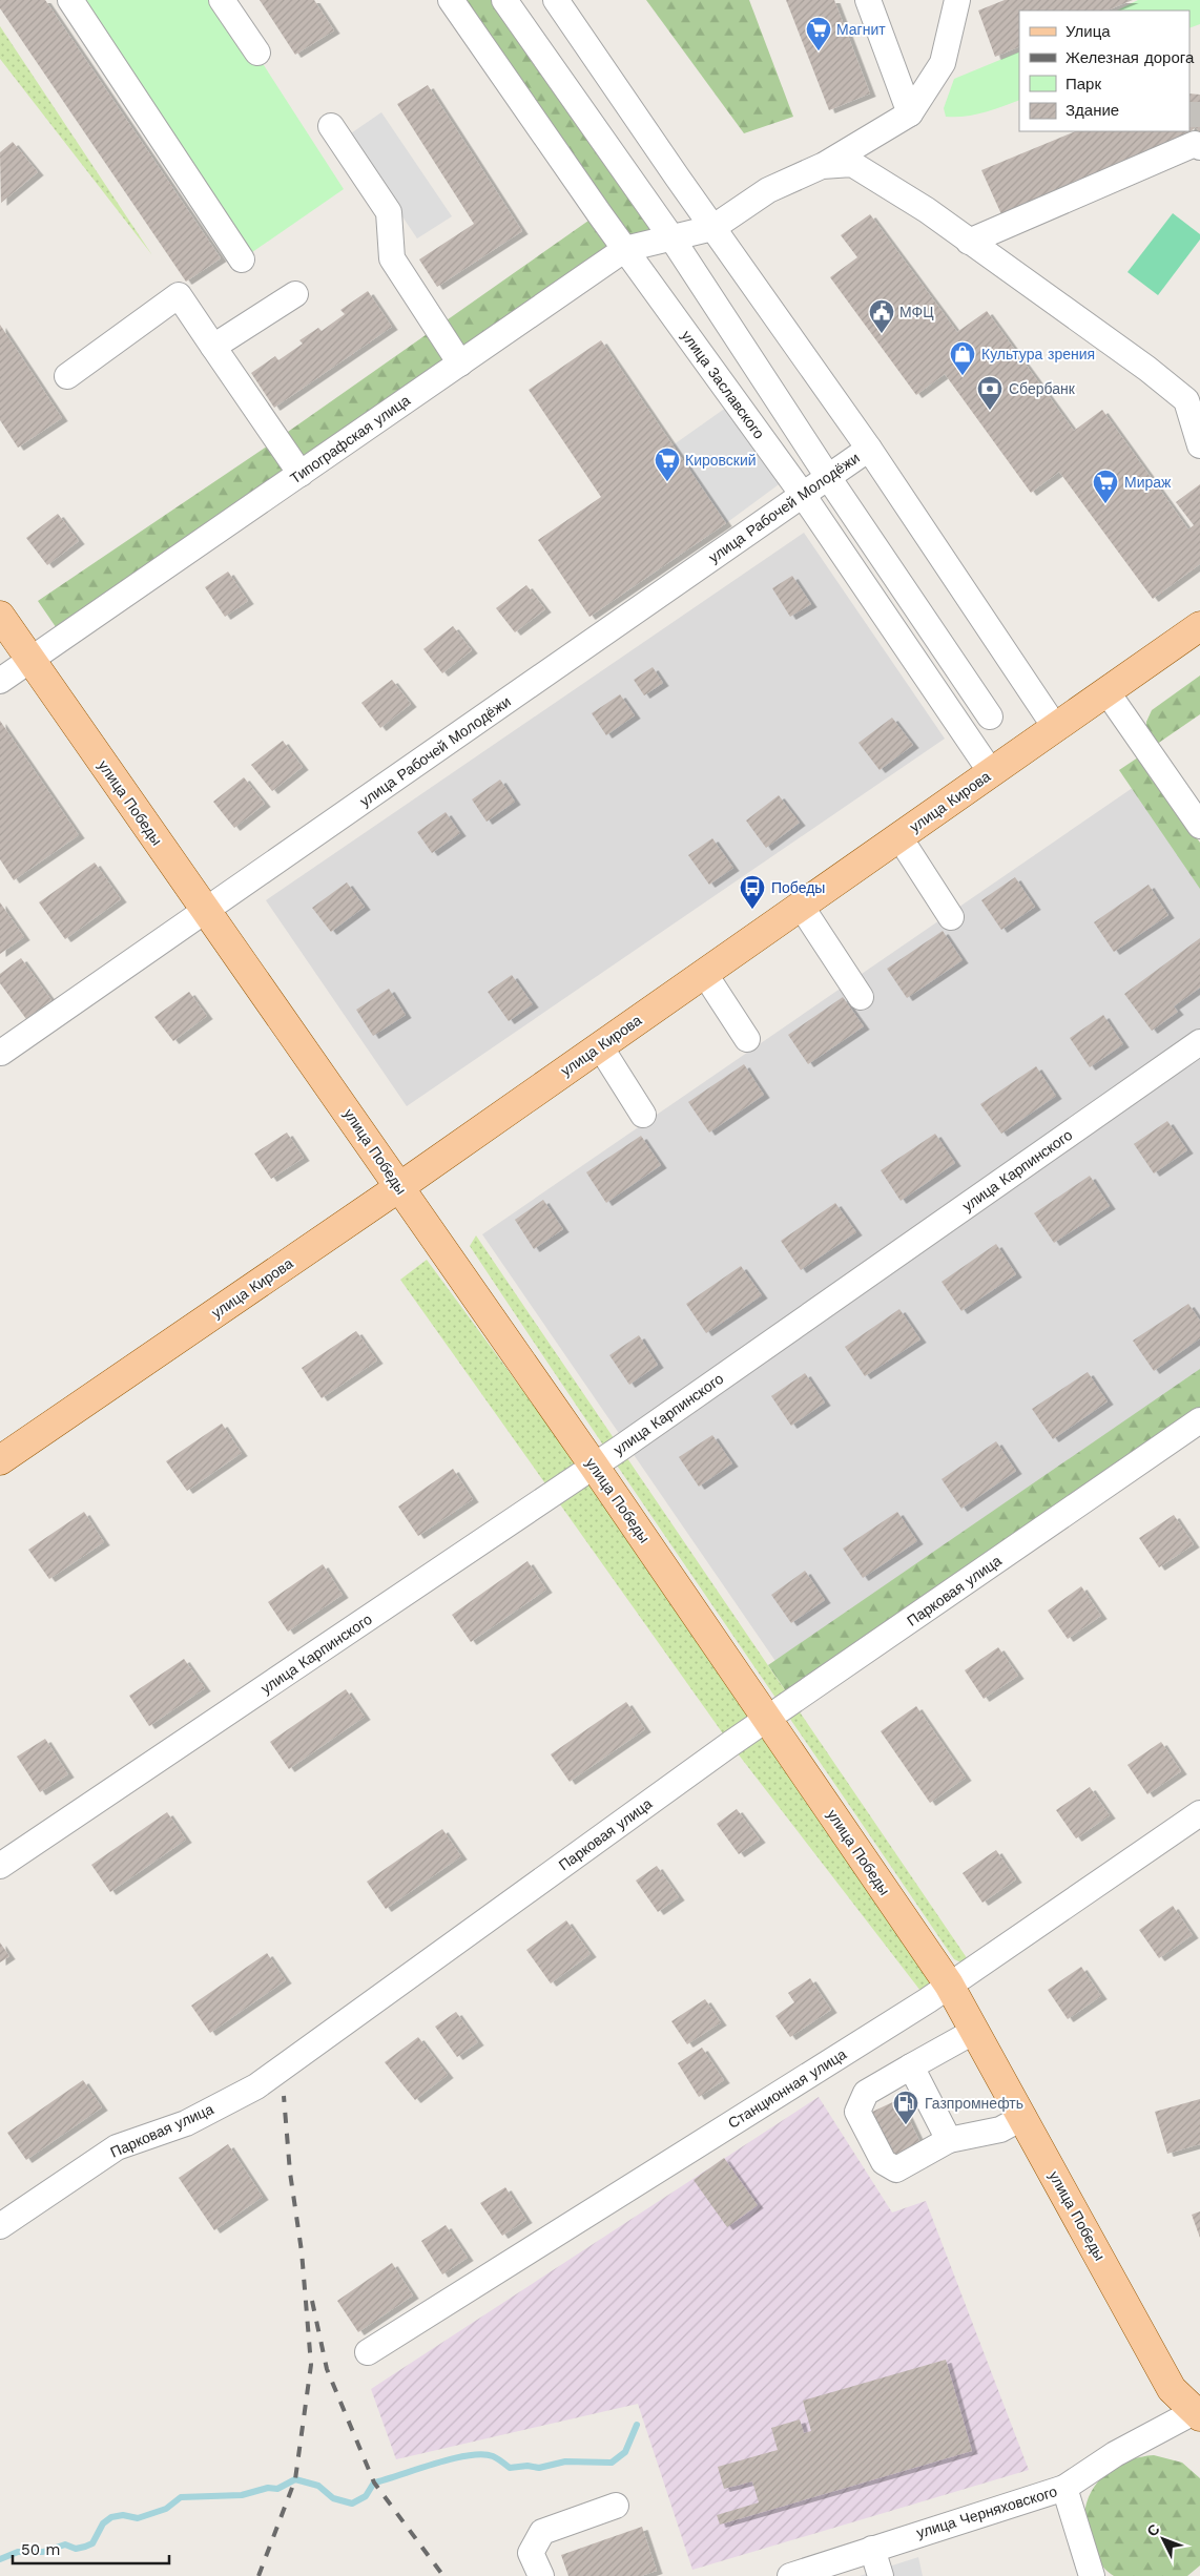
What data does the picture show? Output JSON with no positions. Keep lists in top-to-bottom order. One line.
{"streets":{"main road":["улица Кирова","улица Победы"],"street":["улица Заславского","Типографская улица","улица Рабочей Молодёжи","улица Карпинского","Парковая улица","Станционная улица","улица Черняховского"]},"crossings":[["улица Заславского","Типографская улица"],["улица Заславского","улица Рабочей Молодёжи"],["улица Заславского","улица Кирова"],["Типографская улица","улица Победы"],["улица Рабочей Молодёжи","улица Победы"],["улица Кирова","улица Победы"],["улица Победы","улица Карпинского"],["улица Победы","Парковая улица"],["улица Победы","Станционная улица"],["улица Победы","улица Черняховского"]],"places":{"supermarket":["Магнит","Кировский","Мираж"],"public building":["МФЦ"],"shop":["Культура зрения"],"bank":["Сбербанк"],"bus stop":["Победы"],"fuel station":["Газпромнефть"]},"legend":["Улица","Железная дорога","Парк","Здание"],"scale_bar":"50 m","north":"top left"}
